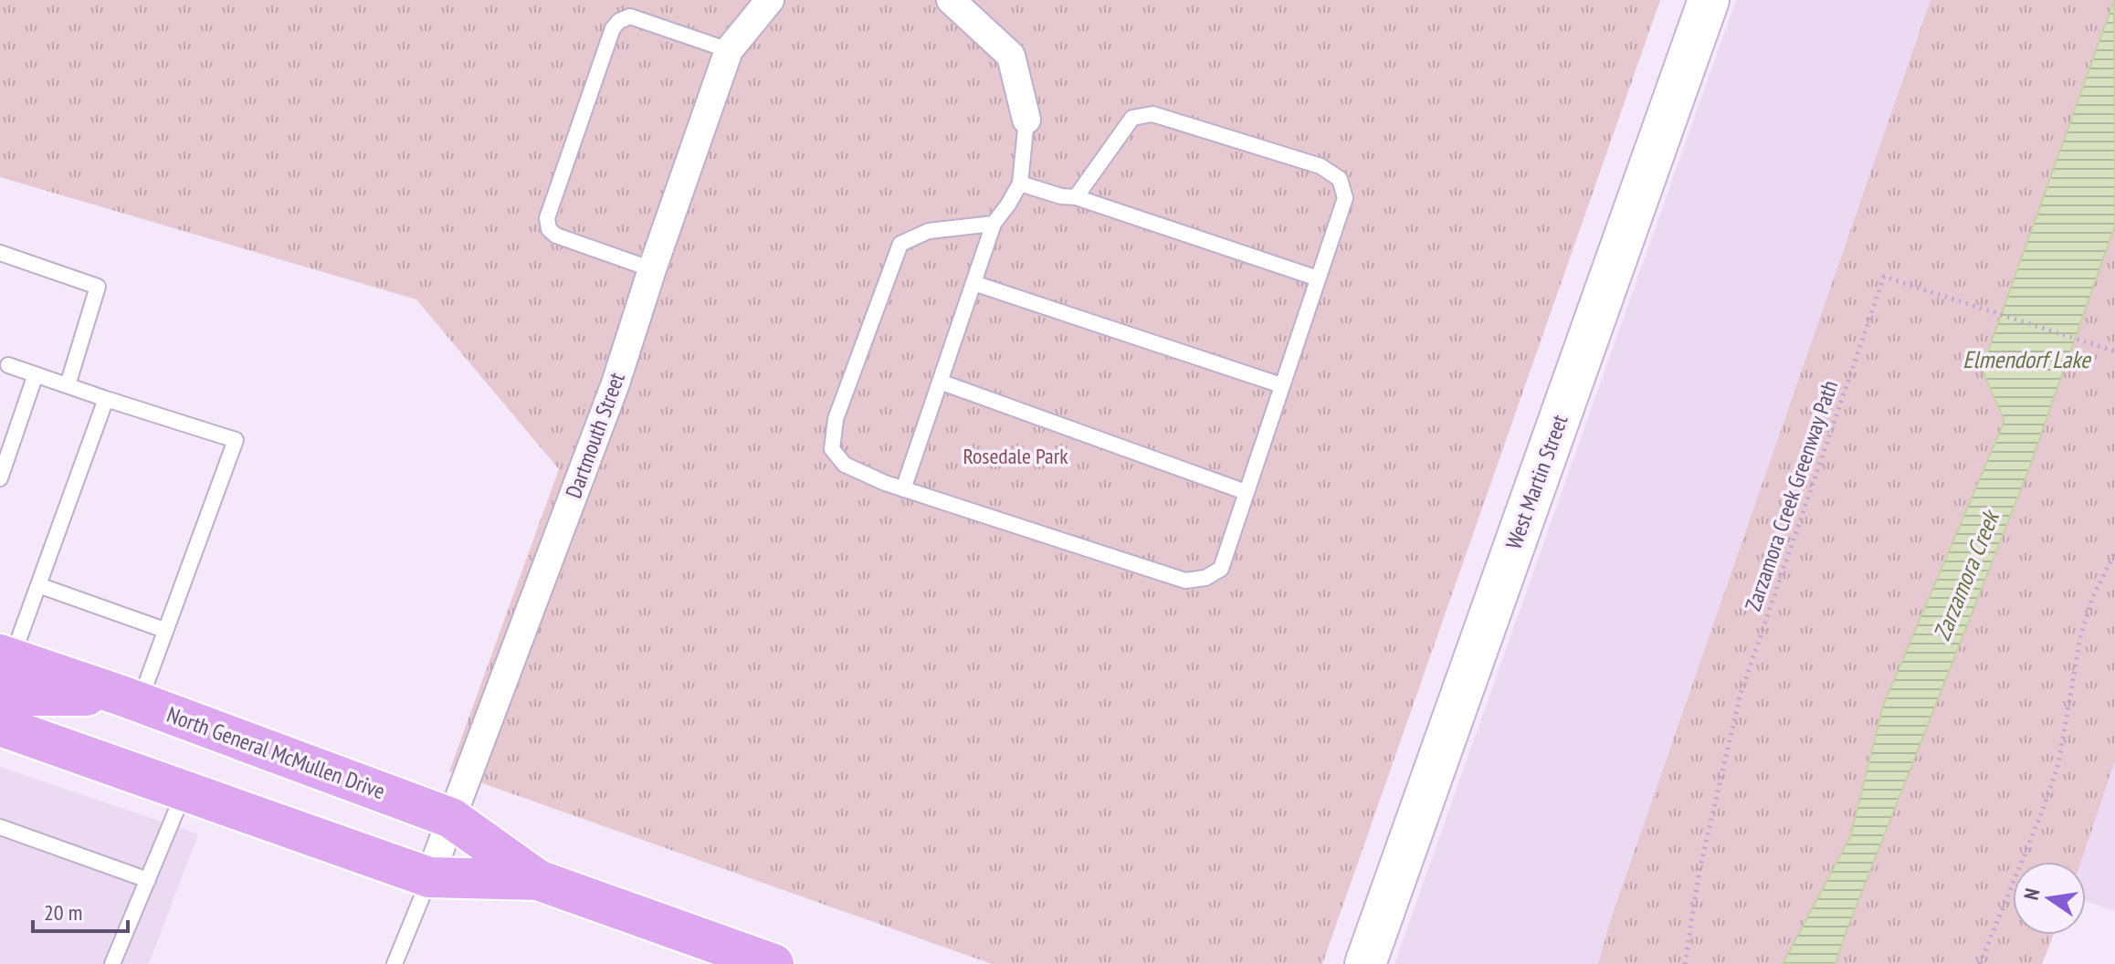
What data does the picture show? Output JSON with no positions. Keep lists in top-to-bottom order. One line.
{"streets":{"main road":["North General McMullen Drive"],"street":["Dartmouth Street","West Martin Street"],"path":["Zarzamora Creek Greenway Path"]},"crossings":[["Dartmouth Street","North General McMullen Drive"]],"water":["Elmendorf Lake","Zarzamora Creek"],"parks":["Rosedale Park"],"scale_bar":"20 m","north":"left"}
